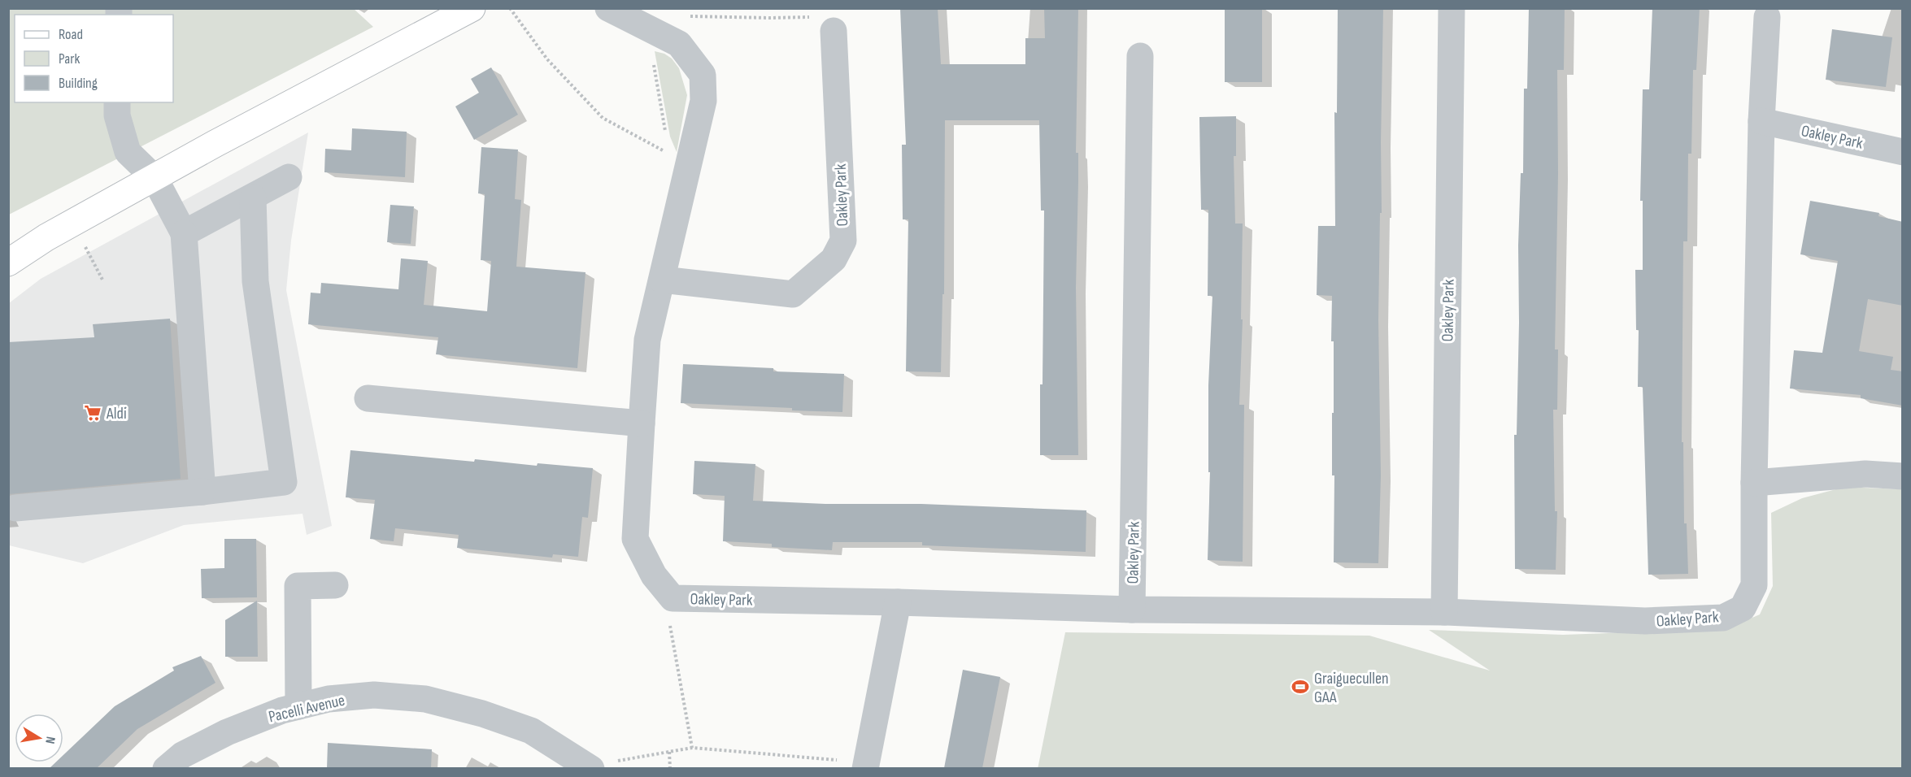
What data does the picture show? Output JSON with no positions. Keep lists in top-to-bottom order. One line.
{"streets":{"street":["Oakley Park","Pacelli Avenue"]},"places":{"supermarket":["Aldi"],"sports":["Graiguecullen GAA"]},"legend":["Road","Park","Building"],"north":"right"}
